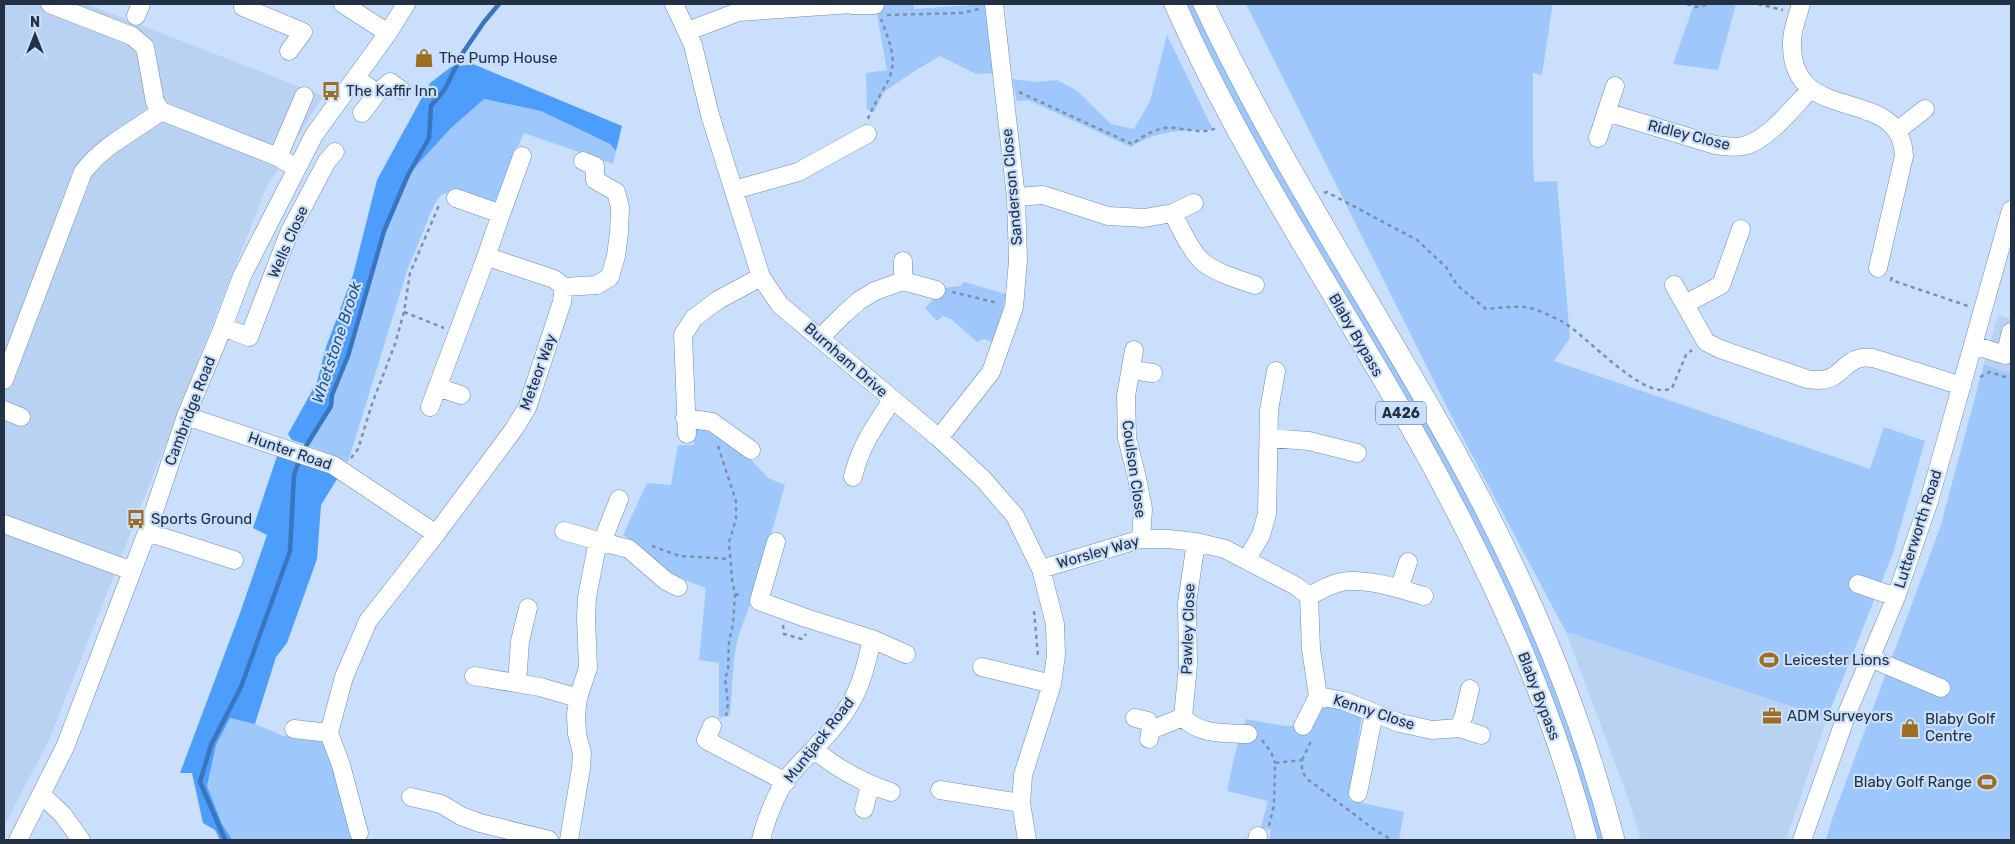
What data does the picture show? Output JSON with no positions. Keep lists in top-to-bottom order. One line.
{"streets":{"main road":["Blaby Bypass","A426"],"street":["Ridley Close","Sanderson Close","Wells Close","Burnham Drive","Meteor Way","Cambridge Road","Hunter Road","Coulson Close","Lutterworth Road","Worsley Way","Pawley Close","Kenny Close","Muntjack Road"]},"crossings":[["Sanderson Close","Burnham Drive"],["Wells Close","Cambridge Road"],["Burnham Drive","Worsley Way"],["Meteor Way","Hunter Road"],["Cambridge Road","Hunter Road"],["Coulson Close","Worsley Way"],["Worsley Way","Pawley Close"]],"water":["Whetstone Brook"],"places":{"shop":["The Pump House","Blaby Golf Centre"],"bus stop":["The Kaffir Inn","Sports Ground"],"sports":["Leicester Lions","Blaby Golf Range"],"office":["ADM Surveyors"]},"north":"top"}
